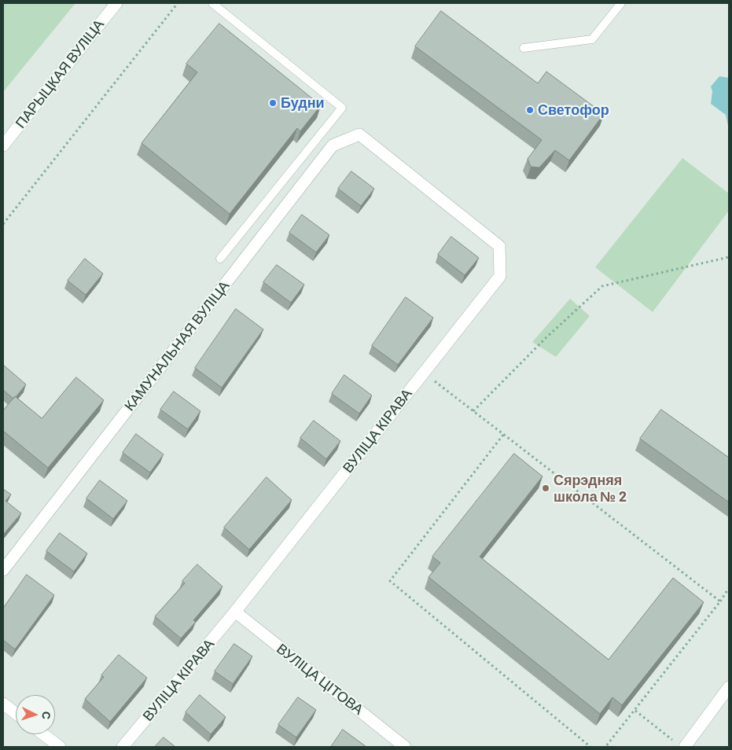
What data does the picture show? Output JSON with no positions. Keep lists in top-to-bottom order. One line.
{"streets":{"street":["ПАРЫЦКАЯ ВУЛІЦА","КАМУНАЛЬНАЯ ВУЛІЦА","ВУЛІЦА КІРАВА","ВУЛІЦА ЦІТОВА"]},"crossings":[["КАМУНАЛЬНАЯ ВУЛІЦА","ВУЛІЦА КІРАВА"],["ВУЛІЦА КІРАВА","ВУЛІЦА ЦІТОВА"]],"places":["Будни","Светофор","Сярэдняя школа № 2"],"north":"right"}
